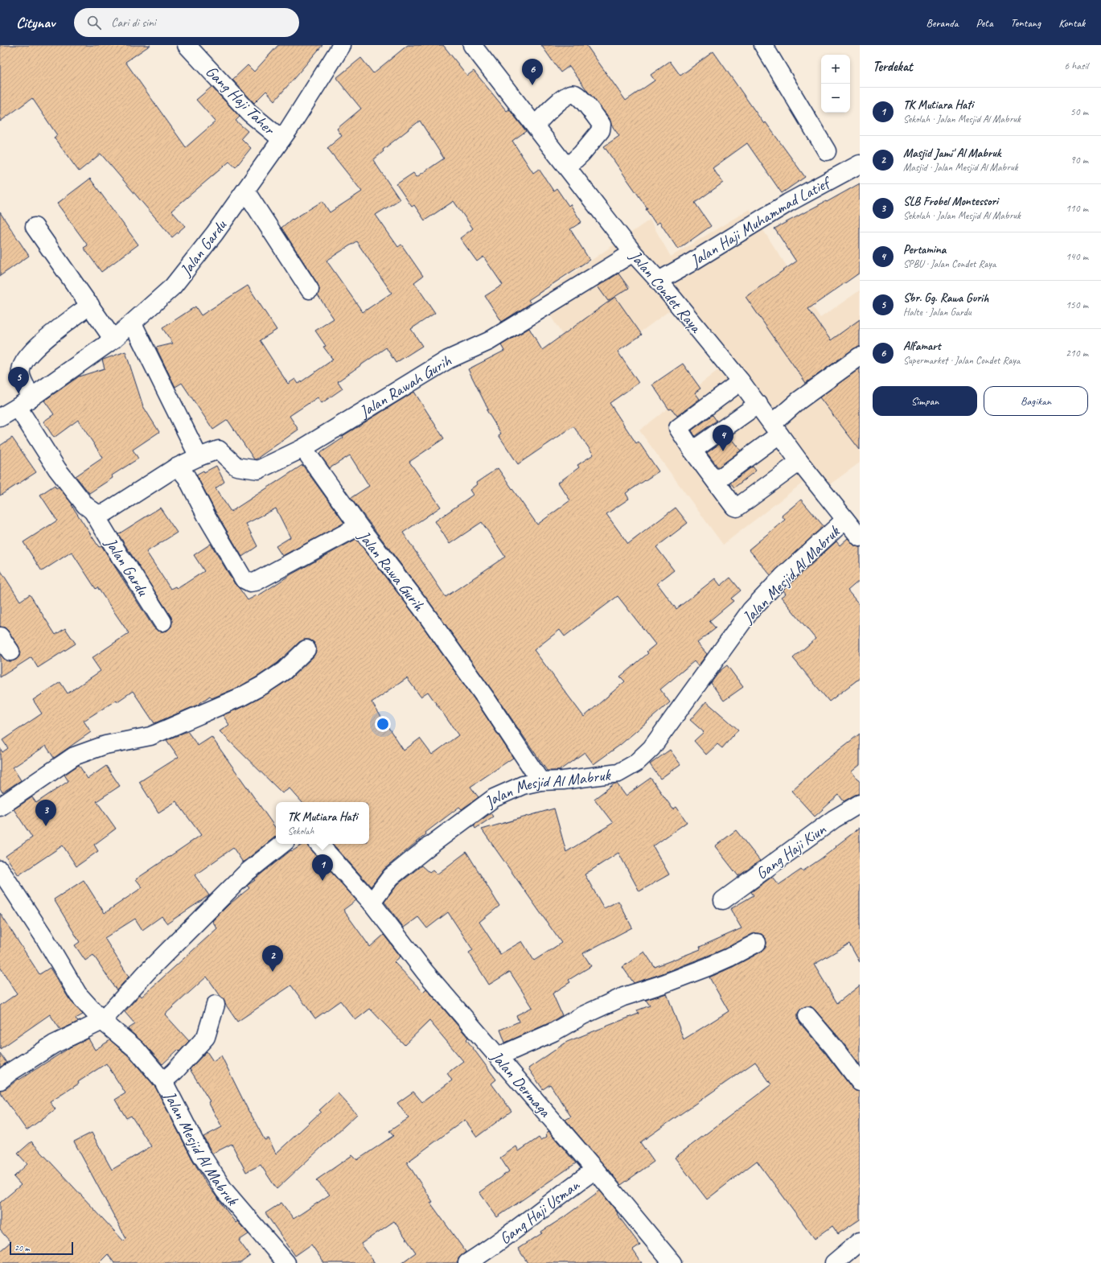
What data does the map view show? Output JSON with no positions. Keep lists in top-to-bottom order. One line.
{"streets":{"street":["Gang Haji Taher","Jalan Haji Muhammad Latief","Jalan Gardu","Jalan Condet Raya","Jalan Rawah Gurih","Jalan Rawa Gurih","Jalan Mesjid Al Mabruk","Gang Haji Kiun","Jalan Dermaga","Gang Haji Usman"]},"crossings":[["Gang Haji Taher","Jalan Gardu"],["Jalan Haji Muhammad Latief","Jalan Condet Raya"],["Jalan Condet Raya","Jalan Rawah Gurih"],["Jalan Condet Raya","Jalan Mesjid Al Mabruk"],["Jalan Rawah Gurih","Jalan Rawa Gurih"],["Jalan Rawa Gurih","Jalan Mesjid Al Mabruk"],["Jalan Mesjid Al Mabruk","Jalan Dermaga"],["Jalan Dermaga","Gang Haji Usman"]],"scale_bar":"20 m","page":{"header":"Citynav","search":"Cari di sini","nav":["Beranda","Peta","Tentang","Kontak"],"heading":["Terdekat","6 hasil"],"map_buttons":["+","−"],"pins":["6","5","4","3","1","2"],"list":[{"mark":"1","name":"TK Mutiara Hati","note":"Sekolah · Jalan Mesjid Al Mabruk","value":"50 m"},{"mark":"2","name":"Masjid Jami' Al Mabruk","note":"Masjid · Jalan Mesjid Al Mabruk","value":"90 m"},{"mark":"3","name":"SLB Frobel Montessori","note":"Sekolah · Jalan Mesjid Al Mabruk","value":"110 m"},{"mark":"4","name":"Pertamina","note":"SPBU · Jalan Condet Raya","value":"140 m"},{"mark":"5","name":"Sbr. Gg. Rawa Gurih","note":"Halte · Jalan Gardu","value":"150 m"},{"mark":"6","name":"Alfamart","note":"Supermarket · Jalan Condet Raya","value":"210 m"}],"buttons":["Simpan","Bagikan"],"popup":["TK Mutiara Hati","Sekolah"],"scale":"20 m"}}
